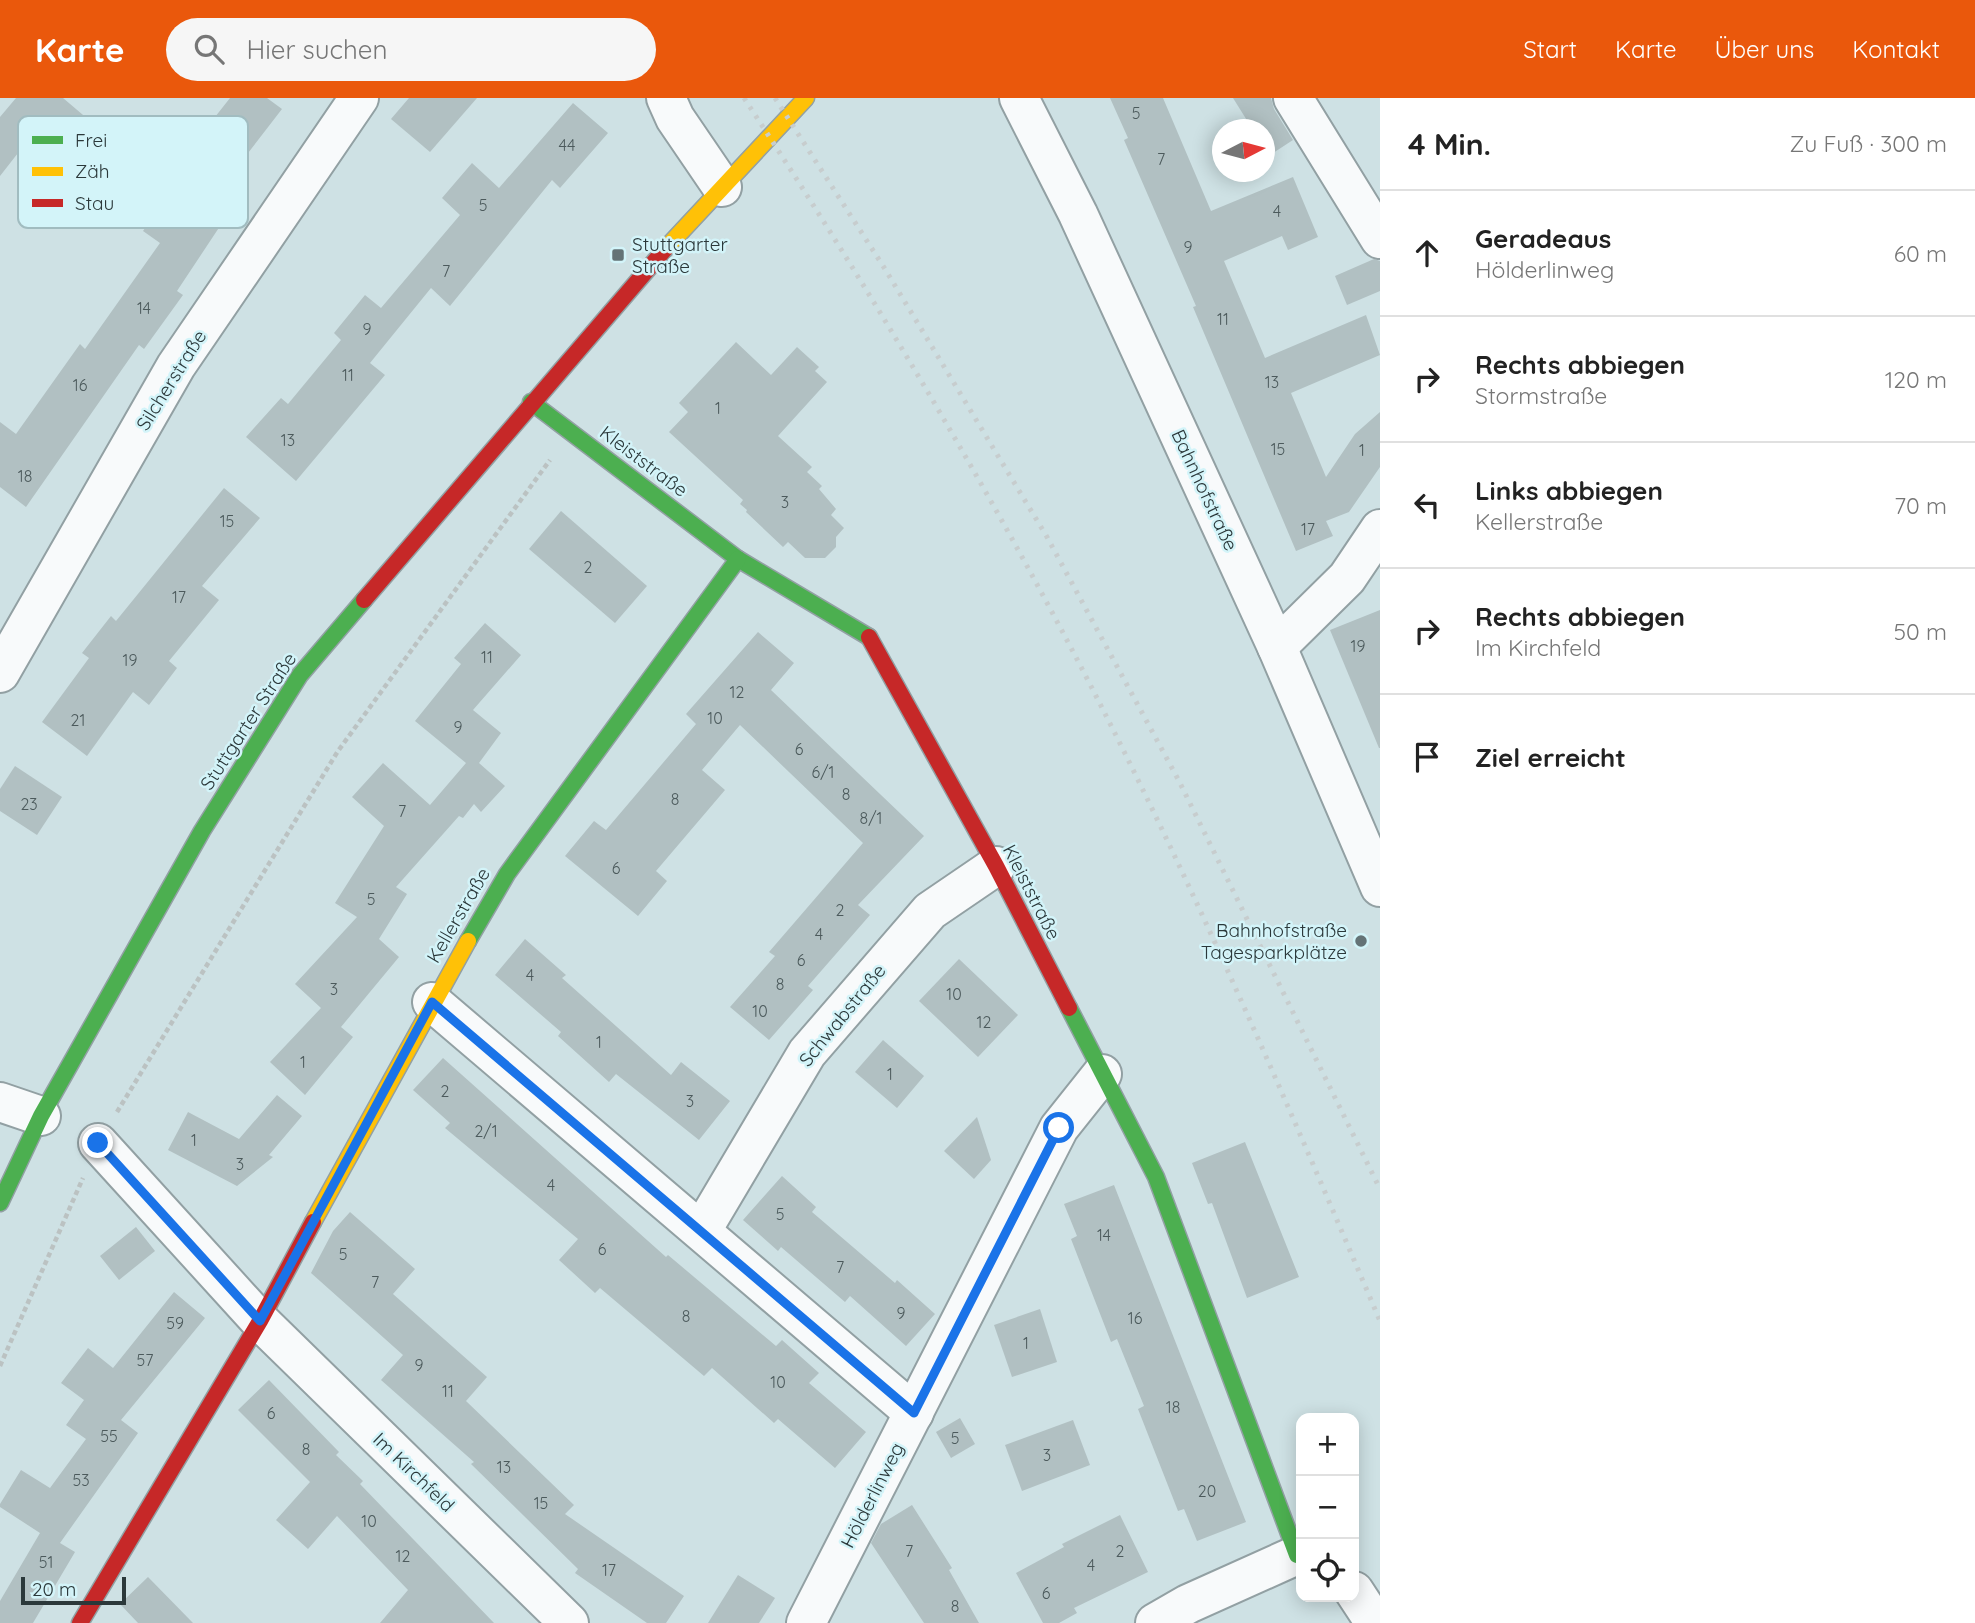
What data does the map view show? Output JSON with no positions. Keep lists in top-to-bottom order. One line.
{"streets":{"street":["Silcherstraße","Kleiststraße","Bahnhofstraße","Stuttgarter Straße","Kellerstraße","Schwabstraße","Im Kirchfeld","Hölderlinweg"]},"crossings":[["Kleiststraße","Stuttgarter Straße"],["Kleiststraße","Kellerstraße"],["Kleiststraße","Schwabstraße"],["Kleiststraße","Hölderlinweg"],["Kellerstraße","Im Kirchfeld"]],"places":{"transit":["Stuttgarter Straße"],"other":["Bahnhofstraße Tagesparkplätze"]},"house_numbers":["5","44","7","5","4","9","7","14","11","9","11","13","16","1","13","15","1","18","3","15","17","2","17","19","11","19","12","10","21","9","6","6/1","8","8","23","7","8/1","6","5","2","4","6","4","8","3","10","10","12","1","1","1","2","3","2/1","1","3","4","5","14","6","5","7","7","9","8","16","59","1","57","9","10","11","18","6","55","5","8","3","13","53","20","15","10","7","2","12","51","4","17","6","8"],"legend":["Frei","Zäh","Stau"],"scale_bar":"20 m","north":"right","page":{"header":"Karte","search":"Hier suchen","nav":["Start","Karte","Über uns","Kontakt"],"heading":["4 Min.","Zu Fuß · 300 m"],"list":[["Geradeaus","Hölderlinweg","60 m"],["Rechts abbiegen","Stormstraße","120 m"],["Links abbiegen","Kellerstraße","70 m"],["Rechts abbiegen","Im Kirchfeld","50 m"],"Ziel erreicht"],"map_buttons":["+","−"],"scale":"20 m"}}
